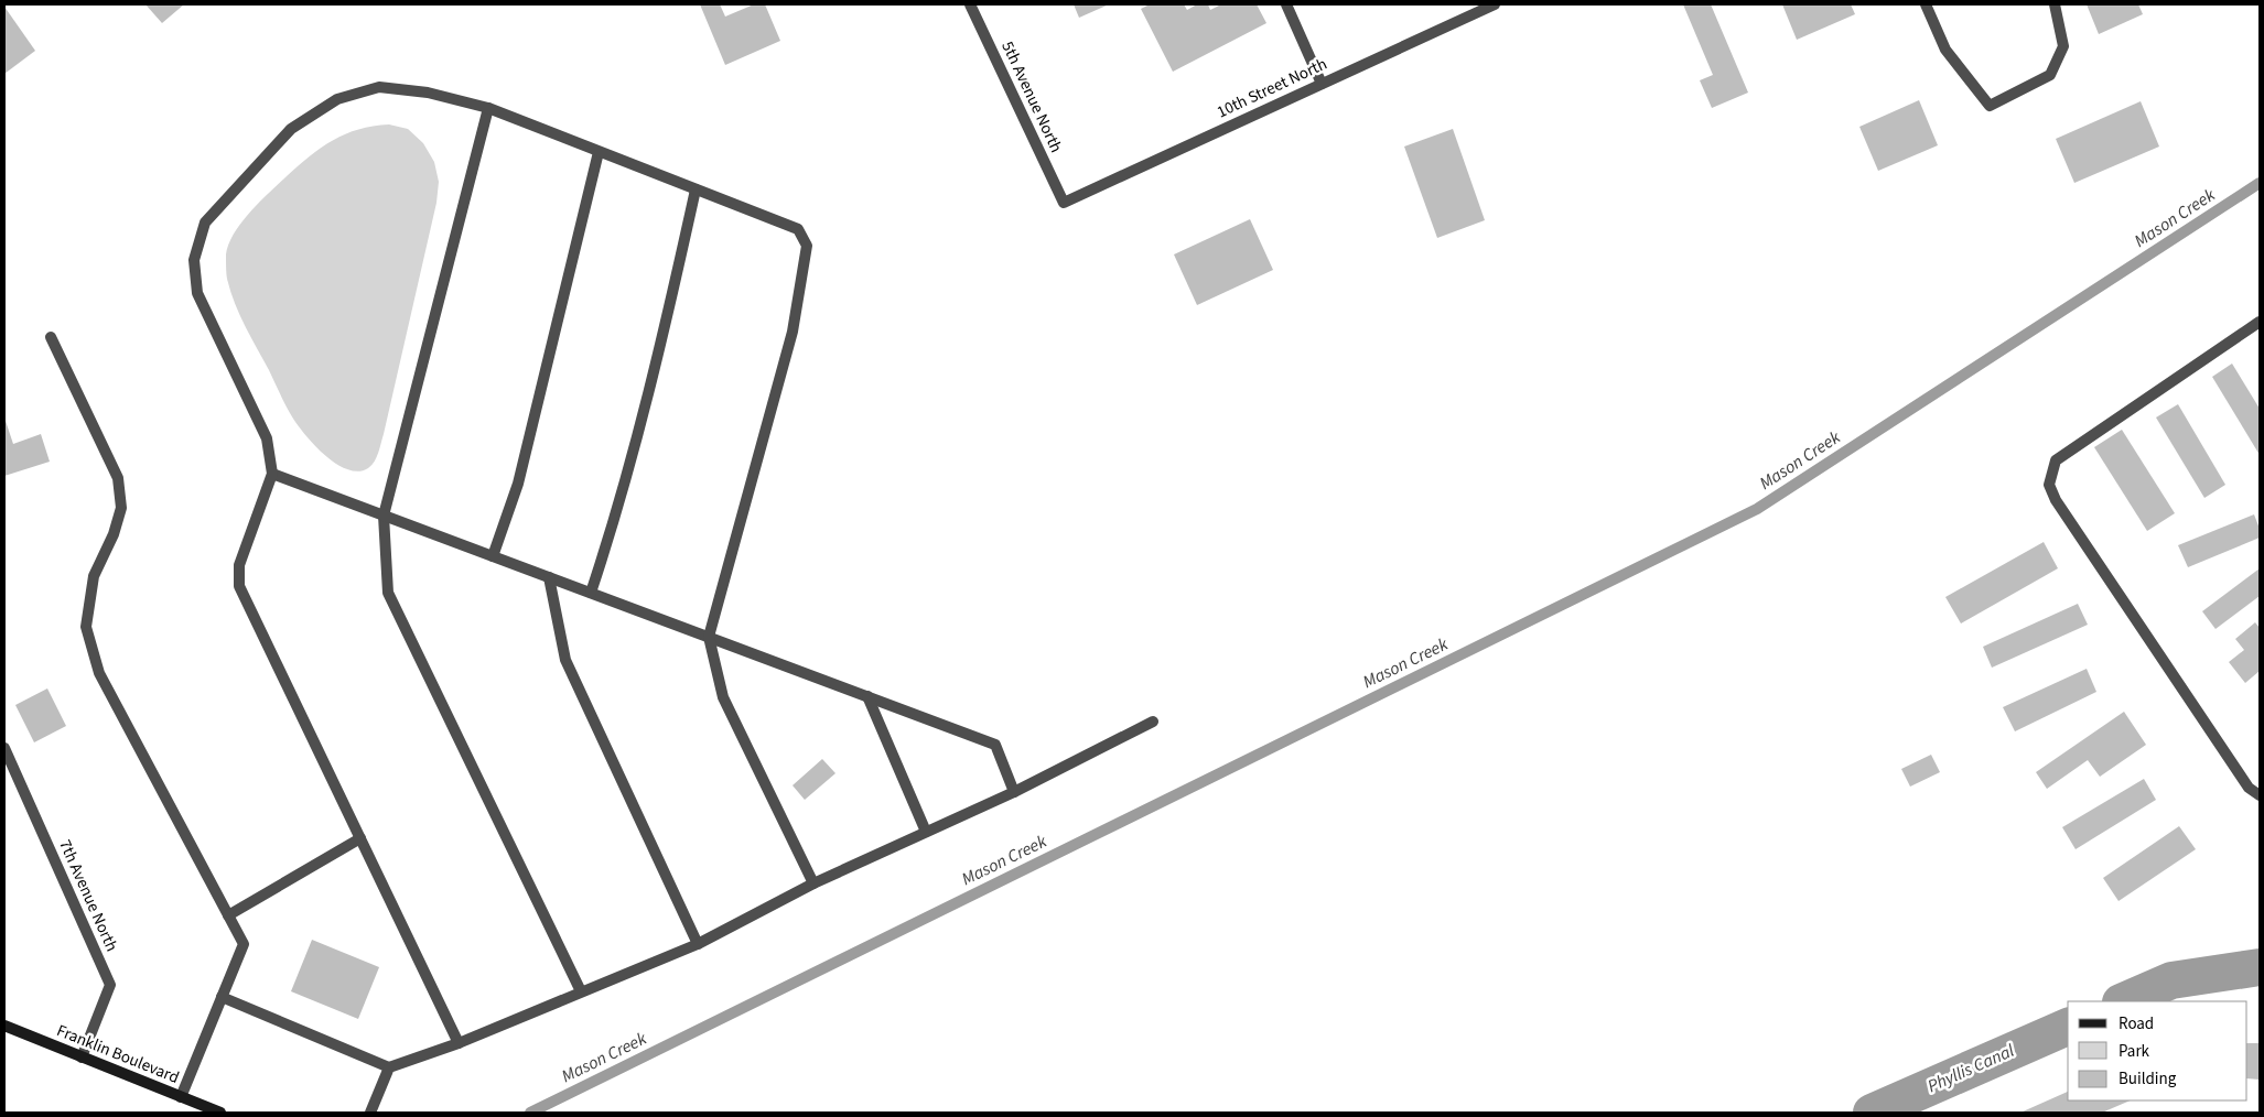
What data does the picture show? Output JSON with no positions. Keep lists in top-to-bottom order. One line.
{"streets":{"main road":["Franklin Boulevard"],"street":["10th Street North","5th Avenue North","7th Avenue North"]},"crossings":[["10th Street North","5th Avenue North"],["7th Avenue North","Franklin Boulevard"]],"water":["Mason Creek","Phyllis Canal"],"legend":["Road","Park","Building"]}
